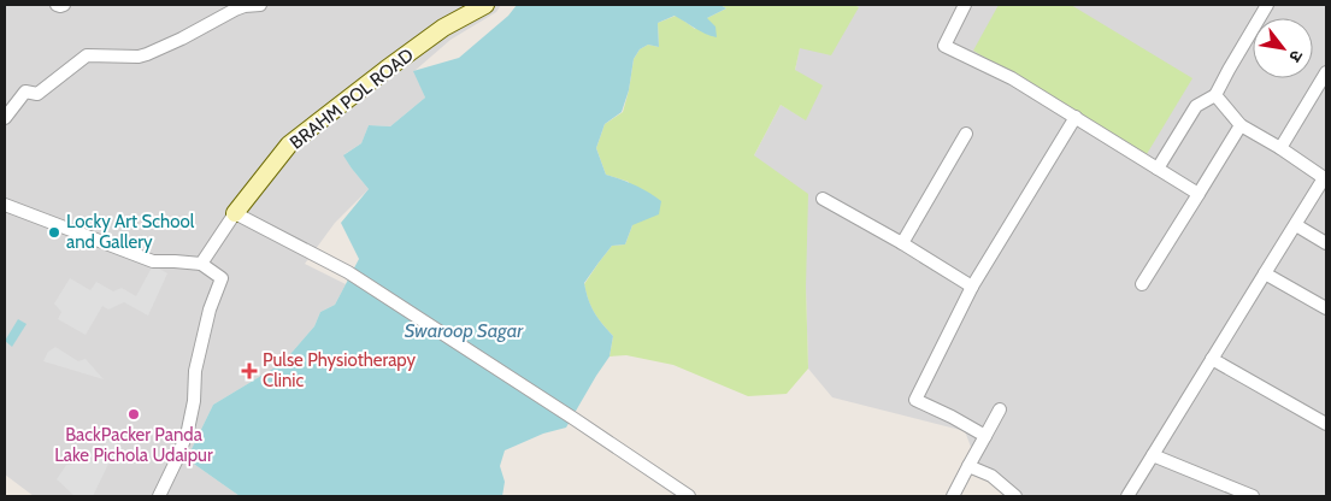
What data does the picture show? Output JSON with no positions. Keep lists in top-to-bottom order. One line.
{"streets":{"street":["BRAHM POL ROAD"]},"water":["Swaroop Sagar"],"places":{"other":["Locky Art School and Gallery","BackPacker Panda Lake Pichola Udaipur"],"health":["Pulse Physiotherapy Clinic"]},"north":"bottom right"}
